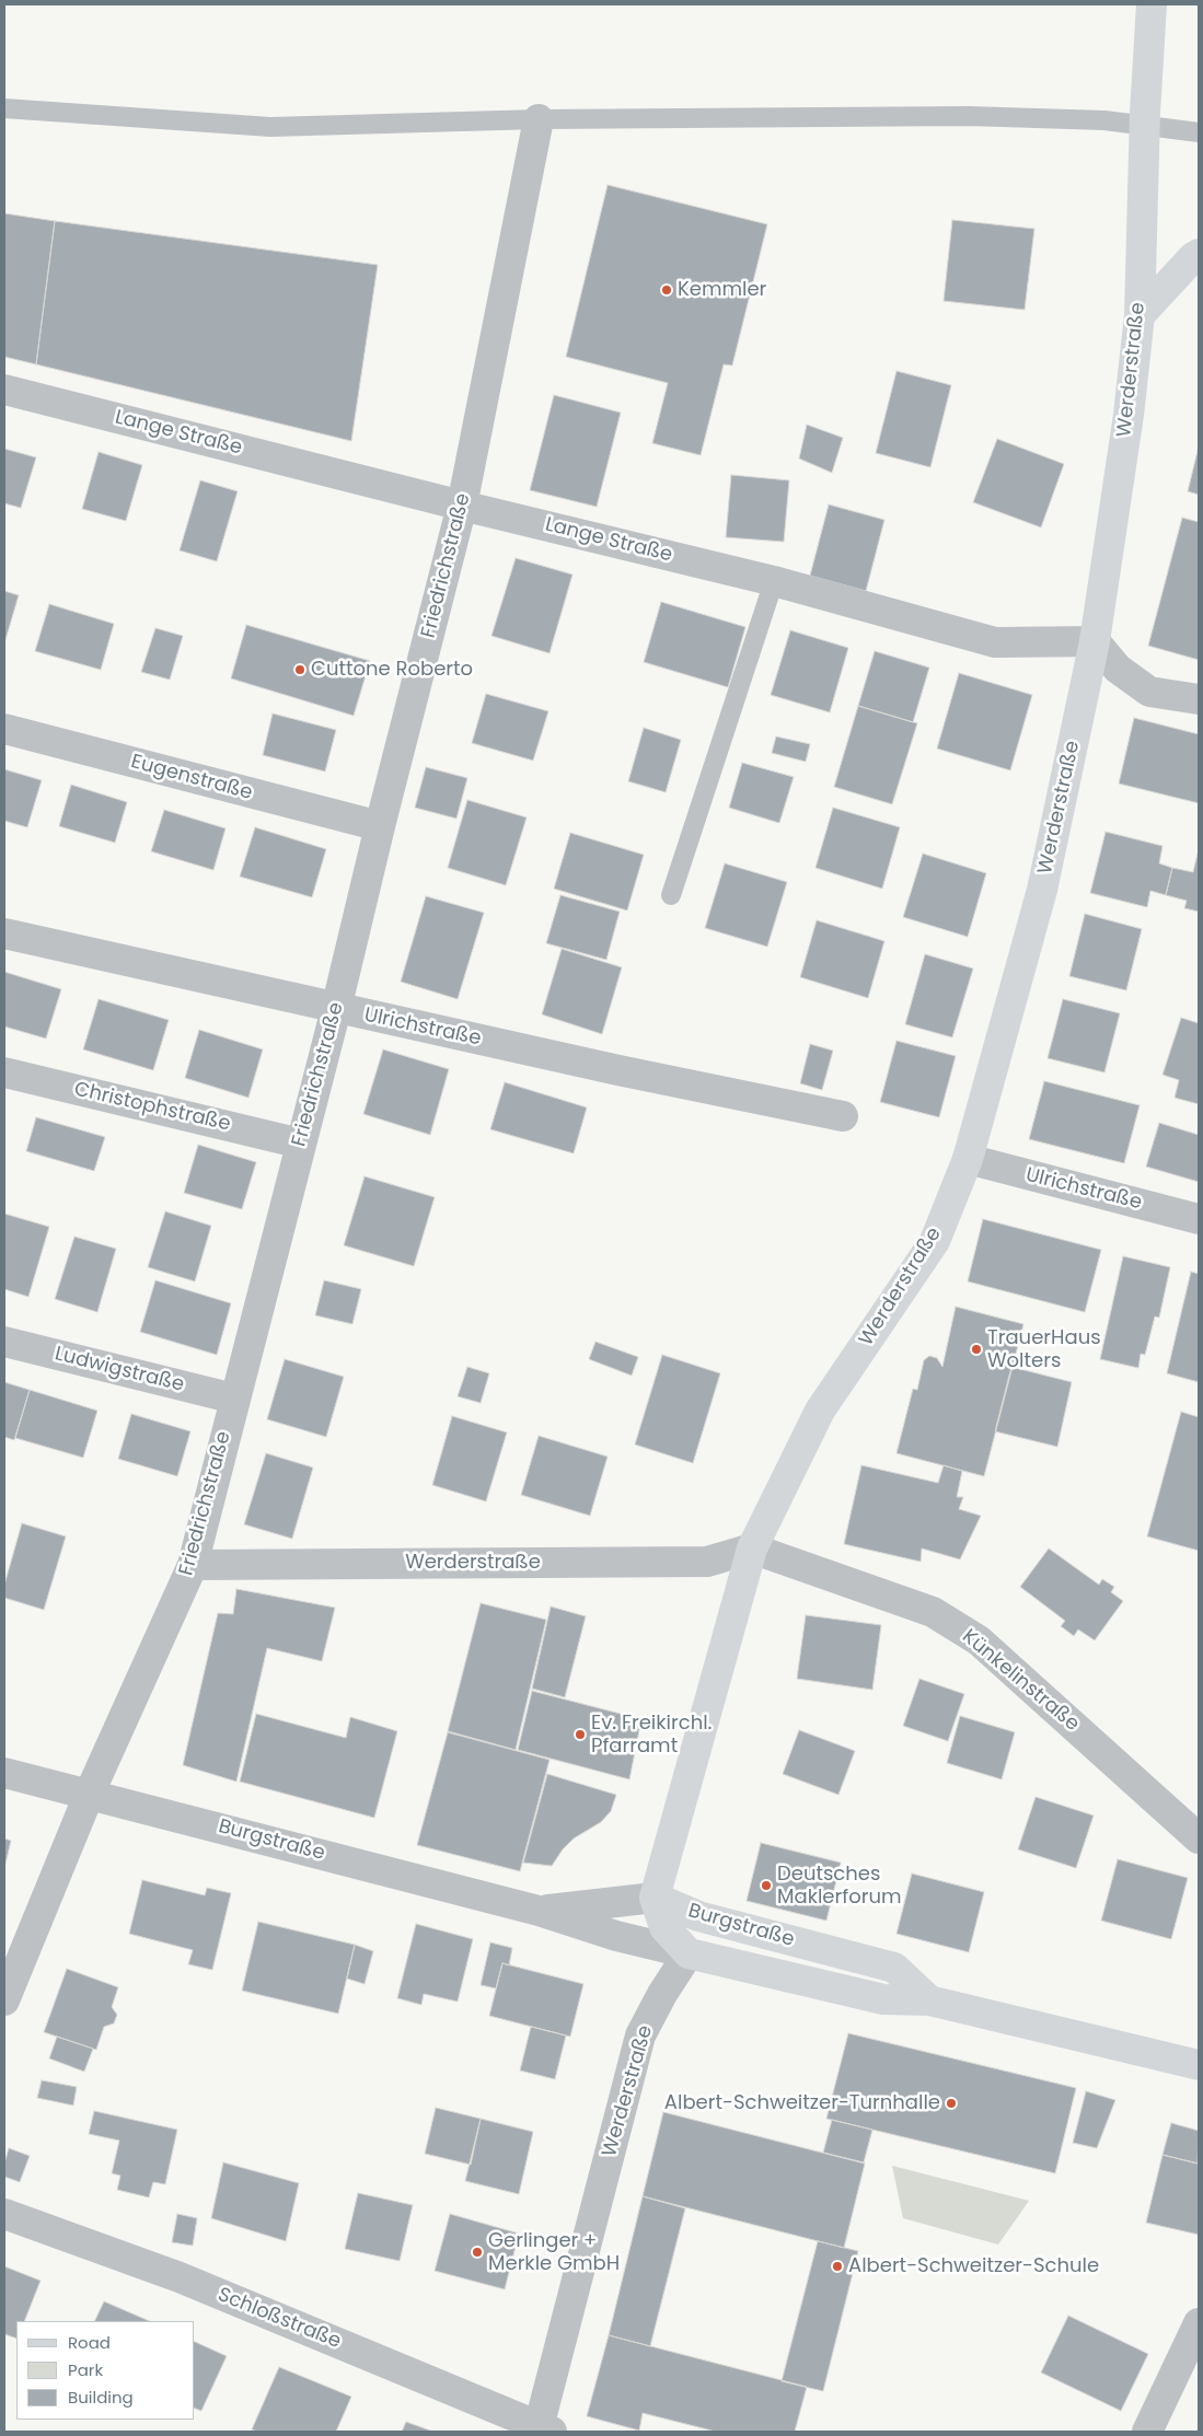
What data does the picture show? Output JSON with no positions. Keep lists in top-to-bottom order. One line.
{"streets":{"main road":["Werderstraße","Burgstraße"],"street":["Lange Straße","Friedrichstraße","Eugenstraße","Ulrichstraße","Christophstraße","Ludwigstraße","Künkelinstraße","Schloßstraße"]},"crossings":[["Werderstraße","Lange Straße"],["Werderstraße","Friedrichstraße"],["Werderstraße","Ulrichstraße"],["Werderstraße","Künkelinstraße"],["Werderstraße","Burgstraße"],["Werderstraße","Schloßstraße"],["Lange Straße","Friedrichstraße"],["Friedrichstraße","Eugenstraße"],["Friedrichstraße","Ulrichstraße"],["Friedrichstraße","Christophstraße"],["Friedrichstraße","Ludwigstraße"],["Friedrichstraße","Burgstraße"]],"places":["Kemmler","Cuttone Roberto","TrauerHaus Wolters","Ev. Freikirchl. Pfarramt","Deutsches Maklerforum","Albert-Schweitzer-Turnhalle","Gerlinger + Merkle GmbH","Albert-Schweitzer-Schule"],"legend":["Road","Park","Building"]}
